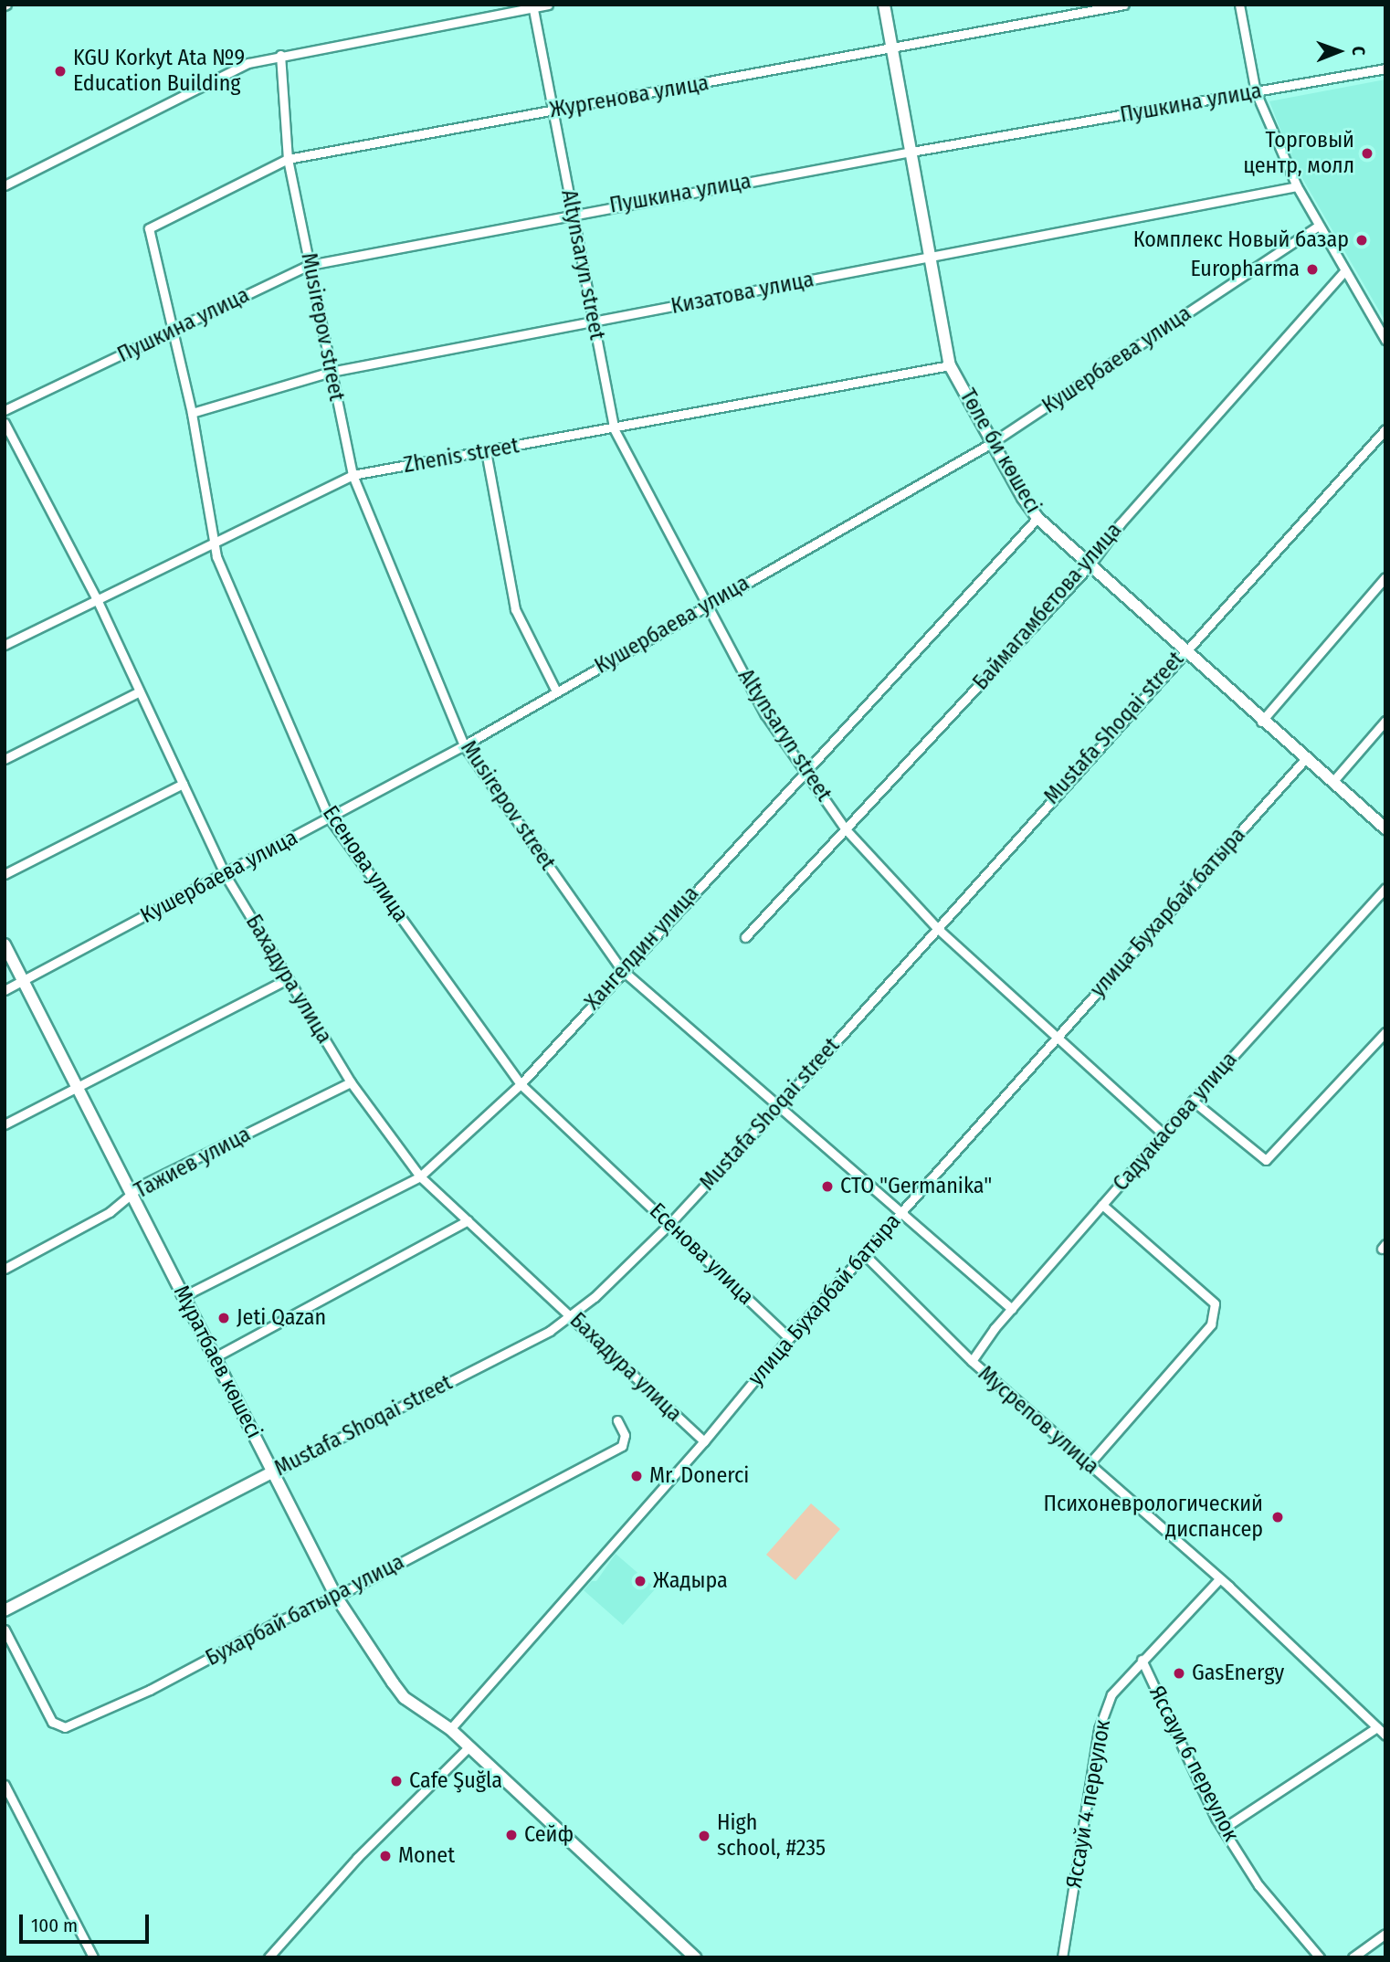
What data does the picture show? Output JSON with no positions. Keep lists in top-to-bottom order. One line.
{"streets":{"street":["Жургенова улица","Пушкина улица","Altynsaryn street","Кизатова улица","Musirepov street","Кушербаева улица","Төле би көшесі","Zhenis street","Баймагамбетова улица","Mustafa Shoqai street","Есенова улица","улица Бухарбай батыра","Хангелдин улица","Бахадура улица","Садуакасова улица","Тажиев улица","Мұратбаев көшесі","Мусрепов улица","Бухарбай батыра улица","Яссауи 6 переулок","Яссауй 4 переулок"]},"crossings":[["Жургенова улица","Altynsaryn street"],["Жургенова улица","Musirepov street"],["Жургенова улица","Төле би көшесі"],["Жургенова улица","Есенова улица"],["Пушкина улица","Altynsaryn street"],["Пушкина улица","Musirepov street"],["Пушкина улица","Төле би көшесі"],["Пушкина улица","Есенова улица"],["Altynsaryn street","Кизатова улица"],["Altynsaryn street","Кушербаева улица"],["Altynsaryn street","Zhenis street"],["Altynsaryn street","Баймагамбетова улица"],["Altynsaryn street","Mustafa Shoqai street"],["Altynsaryn street","улица Бухарбай батыра"],["Altynsaryn street","Хангелдин улица"],["Altynsaryn street","Садуакасова улица"],["Кизатова улица","Musirepov street"],["Кизатова улица","Төле би көшесі"],["Кизатова улица","Есенова улица"],["Musirepov street","Кушербаева улица"],["Musirepov street","Zhenis street"],["Musirepov street","Mustafa Shoqai street"],["Musirepov street","улица Бухарбай батыра"],["Musirepov street","Хангелдин улица"],["Musirepov street","Садуакасова улица"],["Кушербаева улица","Төле би көшесі"],["Кушербаева улица","Есенова улица"],["Кушербаева улица","Бахадура улица"],["Кушербаева улица","Мұратбаев көшесі"],["Төле би көшесі","Zhenis street"],["Төле би көшесі","Баймагамбетова улица"],["Төле би көшесі","Mustafa Shoqai street"],["Төле би көшесі","улица Бухарбай батыра"],["Төле би көшесі","Хангелдин улица"],["Zhenis street","Есенова улица"],["Zhenis street","Бахадура улица"],["Mustafa Shoqai street","Есенова улица"],["Mustafa Shoqai street","Бахадура улица"],["Mustafa Shoqai street","Мұратбаев көшесі"],["Есенова улица","улица Бухарбай батыра"],["Есенова улица","Хангелдин улица"],["улица Бухарбай батыра","Бахадура улица"],["улица Бухарбай батыра","Мұратбаев көшесі"],["улица Бухарбай батыра","Мусрепов улица"],["Хангелдин улица","Бахадура улица"],["Хангелдин улица","Мұратбаев көшесі"],["Бахадура улица","Тажиев улица"],["Садуакасова улица","Мусрепов улица"],["Тажиев улица","Мұратбаев көшесі"],["Мұратбаев көшесі","Бухарбай батыра улица"],["Мусрепов улица","Яссауй 4 переулок"],["Яссауи 6 переулок","Яссауй 4 переулок"]],"places":["KGU Korkyt Ata №9 Education Building","Торговый центр, молл","Комплекс Новый базар","Europharma","СТО \"Germanika\"","Jeti Qazan","Mr. Donerci","Психоневрологический диспансер","Жадыра","GasEnergy","Cafe Şuğla","Сейф","High school, #235","Monet"],"scale_bar":"100 m","north":"right"}
